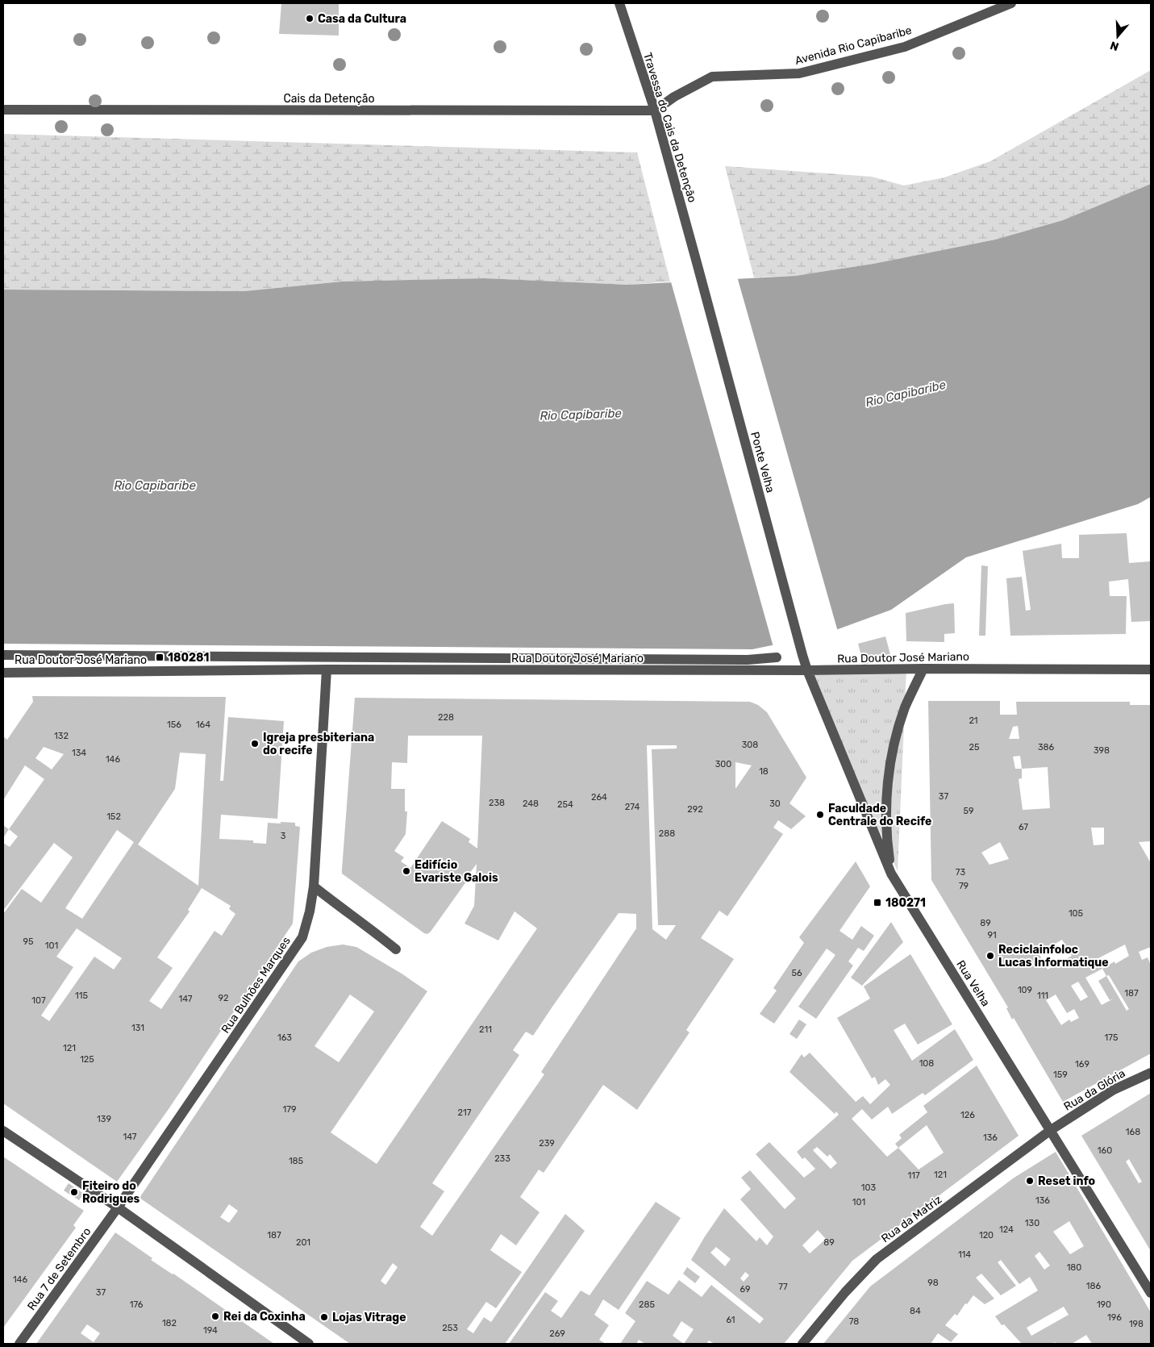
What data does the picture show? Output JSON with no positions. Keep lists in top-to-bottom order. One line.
{"streets":{"street":["Avenida Rio Capibaribe","Cais da Detenção","Travessa do Cais da Detenção","Ponte Velha","Rua Doutor José Mariano","Rua Velha","Rua Bulhões Marques","Rua da Glória","Rua da Matriz","Rua 7 de Setembro"]},"crossings":[["Avenida Rio Capibaribe","Cais da Detenção"],["Avenida Rio Capibaribe","Travessa do Cais da Detenção"],["Cais da Detenção","Travessa do Cais da Detenção"],["Travessa do Cais da Detenção","Ponte Velha"],["Ponte Velha","Rua Doutor José Mariano"],["Ponte Velha","Rua Velha"],["Rua Doutor José Mariano","Rua Velha"],["Rua Doutor José Mariano","Rua Bulhões Marques"],["Rua Velha","Rua da Glória"],["Rua Velha","Rua da Matriz"],["Rua Bulhões Marques","Rua 7 de Setembro"],["Rua da Glória","Rua da Matriz"]],"water":["Rio Capibaribe"],"places":{"other":["Casa da Cultura","Igreja presbiteriana do recife","Faculdade Centrale do Recife","Edifício Evariste Galois","Reciclainfoloc Lucas Informatique","Reset info","Fiteiro do Rodrigues","Rei da Coxinha","Lojas Vitrage"],"transit":["180281","180271"]},"house_numbers":["228","21","156","164","132","308","25","386","398","134","146","300","18","37","264","238","248","30","254","274","292","59","152","67","288","3","73","79","105","89","91","95","101","56","109","187","115","111","92","147","107","131","211","163","175","121","125","108","169","159","179","217","126","139","168","147","136","239","160","233","185","121","117","103","136","101","130","124","187","120","201","89","114","180","146","98","186","77","69","37","176","285","190","84","196","61","78","182","198","253","194","269"],"north":"bottom"}
